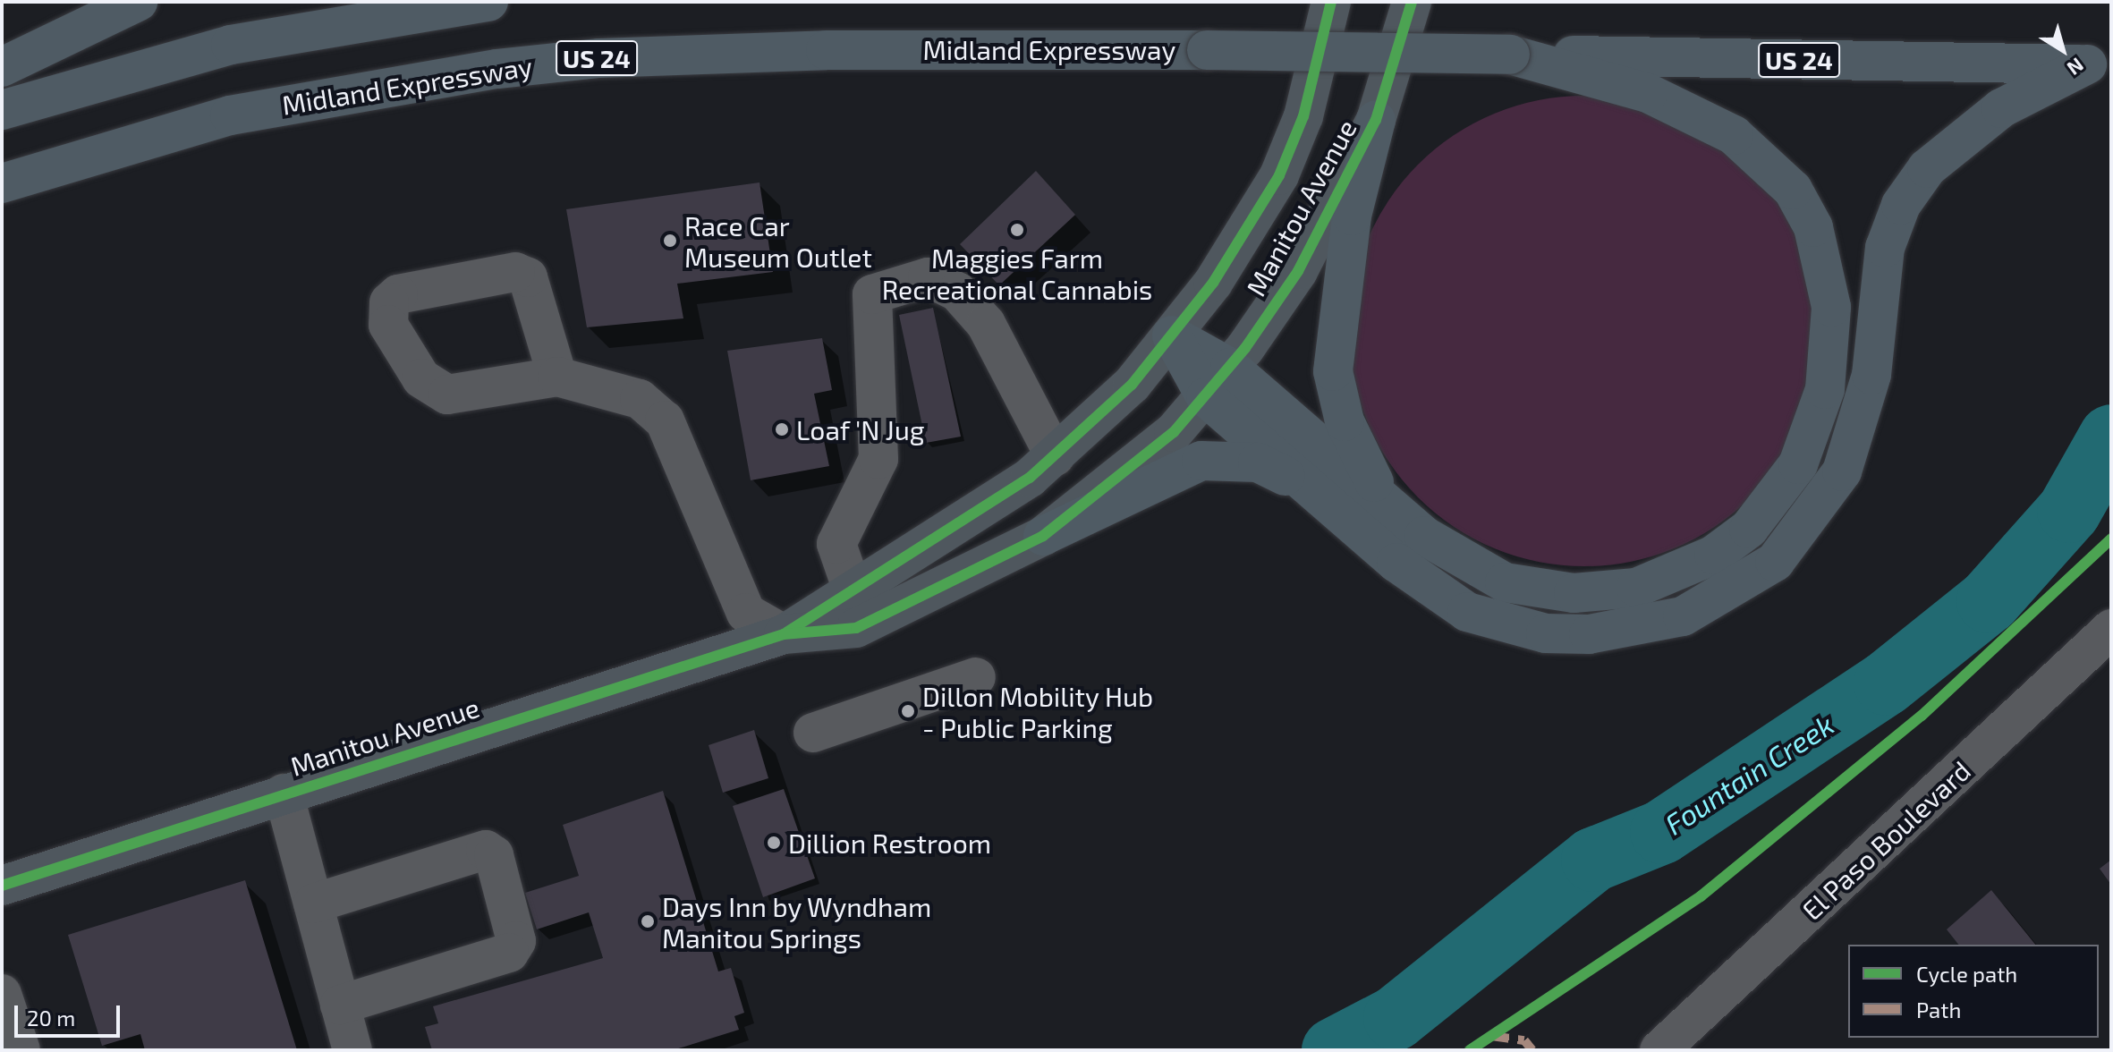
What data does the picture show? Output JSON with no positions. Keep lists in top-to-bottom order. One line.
{"streets":{"highway":["Midland Expressway","US 24"],"main road":["Manitou Avenue"],"street":["El Paso Boulevard"]},"water":["Fountain Creek"],"places":["Maggies Farm Recreational Cannabis","Race Car Museum Outlet","Loaf 'N Jug","Dillon Mobility Hub - Public Parking","Dillion Restroom","Days Inn by Wyndham Manitou Springs"],"legend":["Cycle path","Path"],"scale_bar":"20 m","north":"bottom right"}
